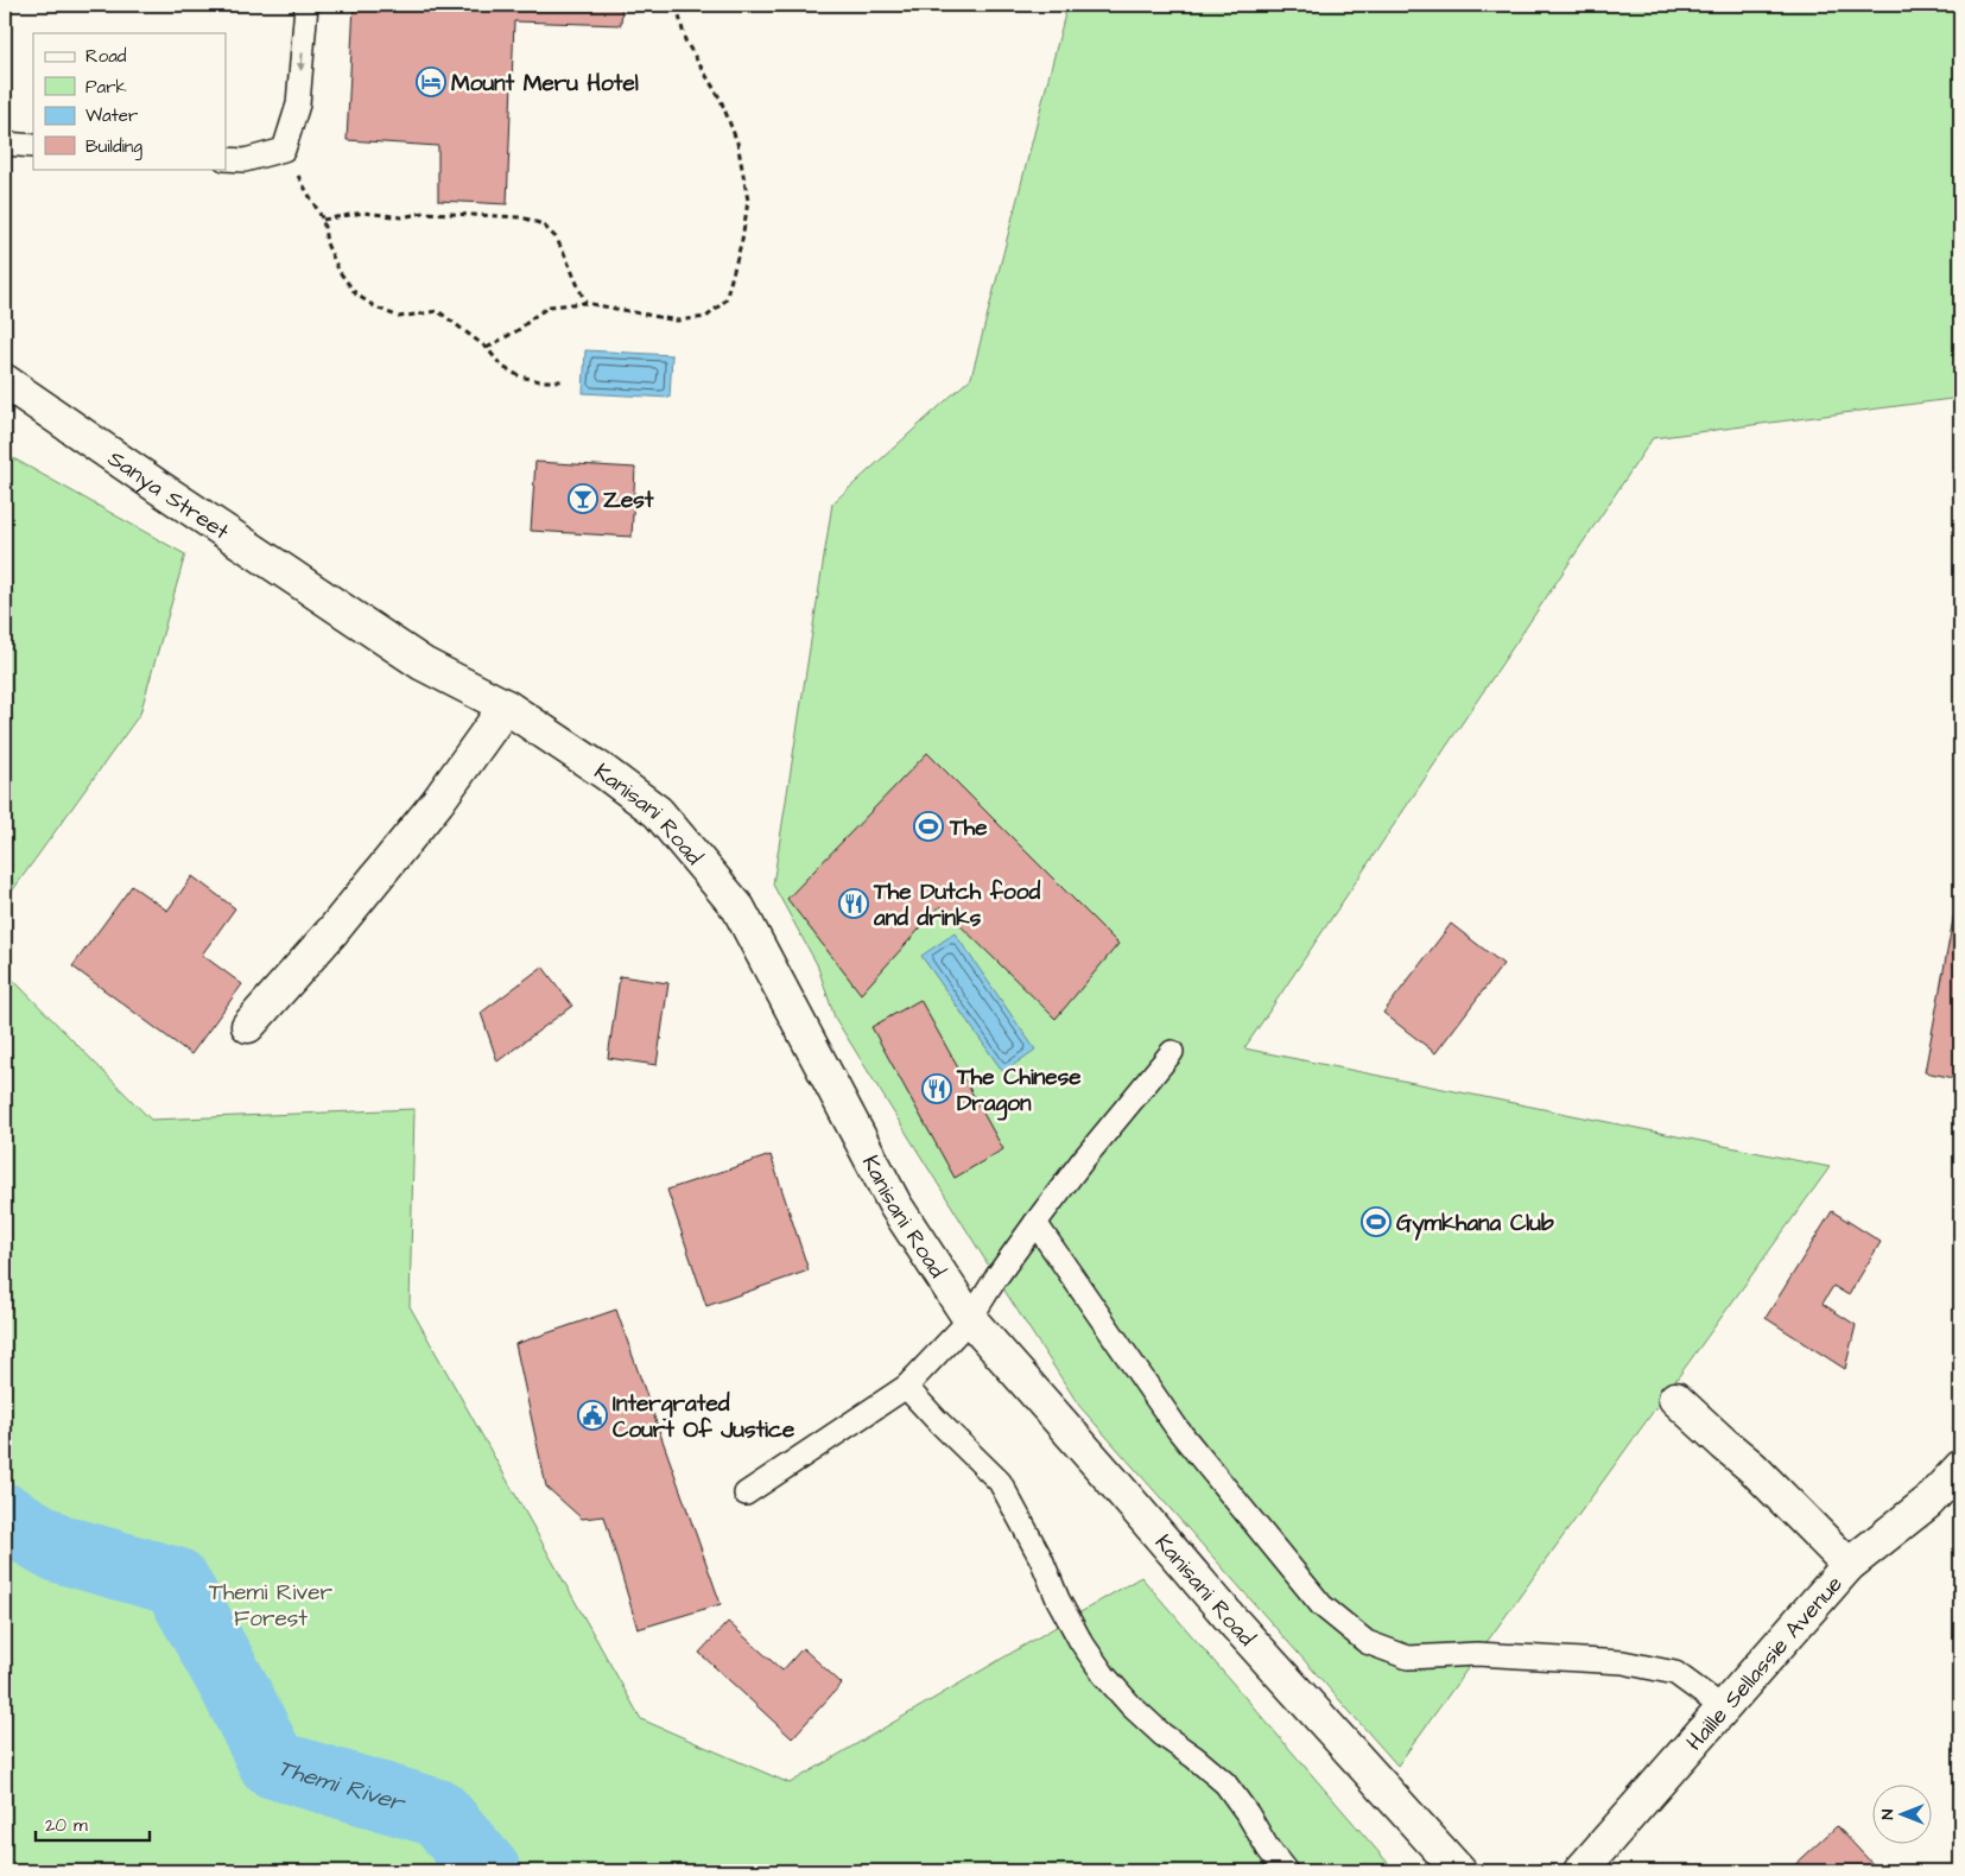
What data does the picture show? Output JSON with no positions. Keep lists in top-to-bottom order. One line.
{"streets":{"street":["Sanya Street","Kanisani Road","Haille Sellassie Avenue"]},"crossings":[["Sanya Street","Kanisani Road"]],"water":["Themi River"],"parks":["Themi River Forest"],"places":{"hotel":["Mount Meru Hotel"],"bar":["Zest"],"sports":["The","Gymkhana Club"],"restaurant":["The Dutch food and drinks","The Chinese Dragon"],"public building":["Intergrated Court Of Justice"]},"legend":["Road","Park","Water","Building"],"scale_bar":"20 m","north":"left"}
